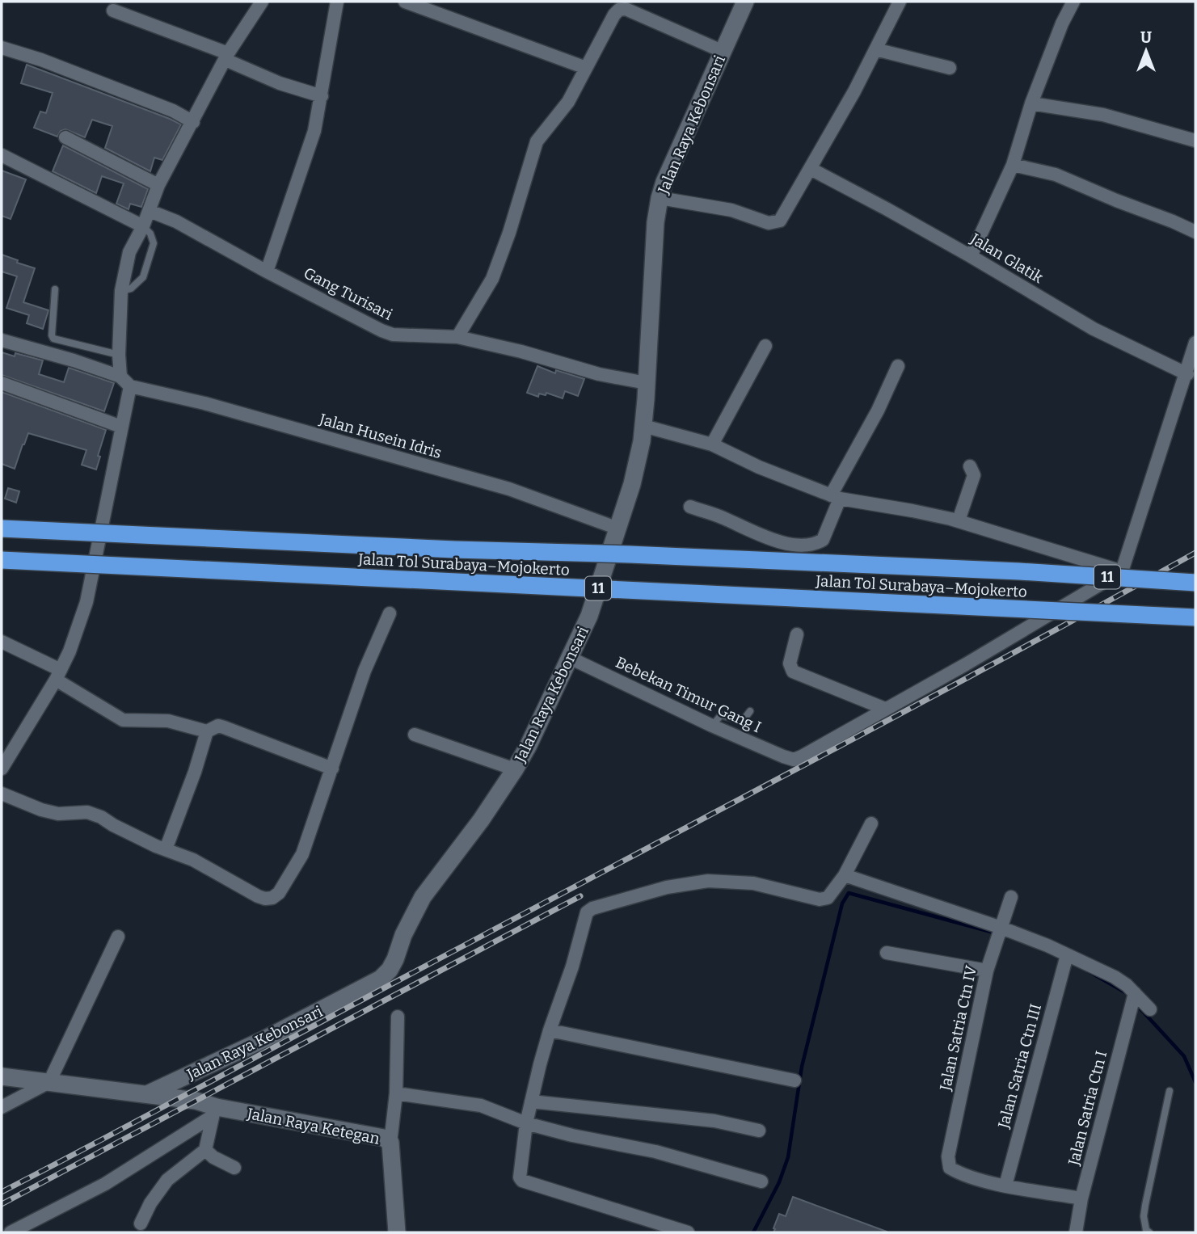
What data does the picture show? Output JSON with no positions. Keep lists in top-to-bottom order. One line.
{"streets":{"highway":["Jalan Tol Surabaya–Mojokerto","11"],"main road":["Jalan Raya Kebonsari","Jalan Raya Ketegan"],"street":["Jalan Glatik","Gang Turisari","Jalan Husein Idris","Bebekan Timur Gang I","Jalan Satria Ctn IV","Jalan Satria Ctn III","Jalan Satria Ctn I"]},"crossings":[["Jalan Raya Kebonsari","Gang Turisari"],["Jalan Raya Kebonsari","Jalan Husein Idris"],["Jalan Raya Kebonsari","Bebekan Timur Gang I"],["Jalan Raya Kebonsari","Jalan Raya Ketegan"],["Jalan Tol Surabaya–Mojokerto","11"],["Jalan Satria Ctn IV","Jalan Satria Ctn III"]],"north":"top"}
